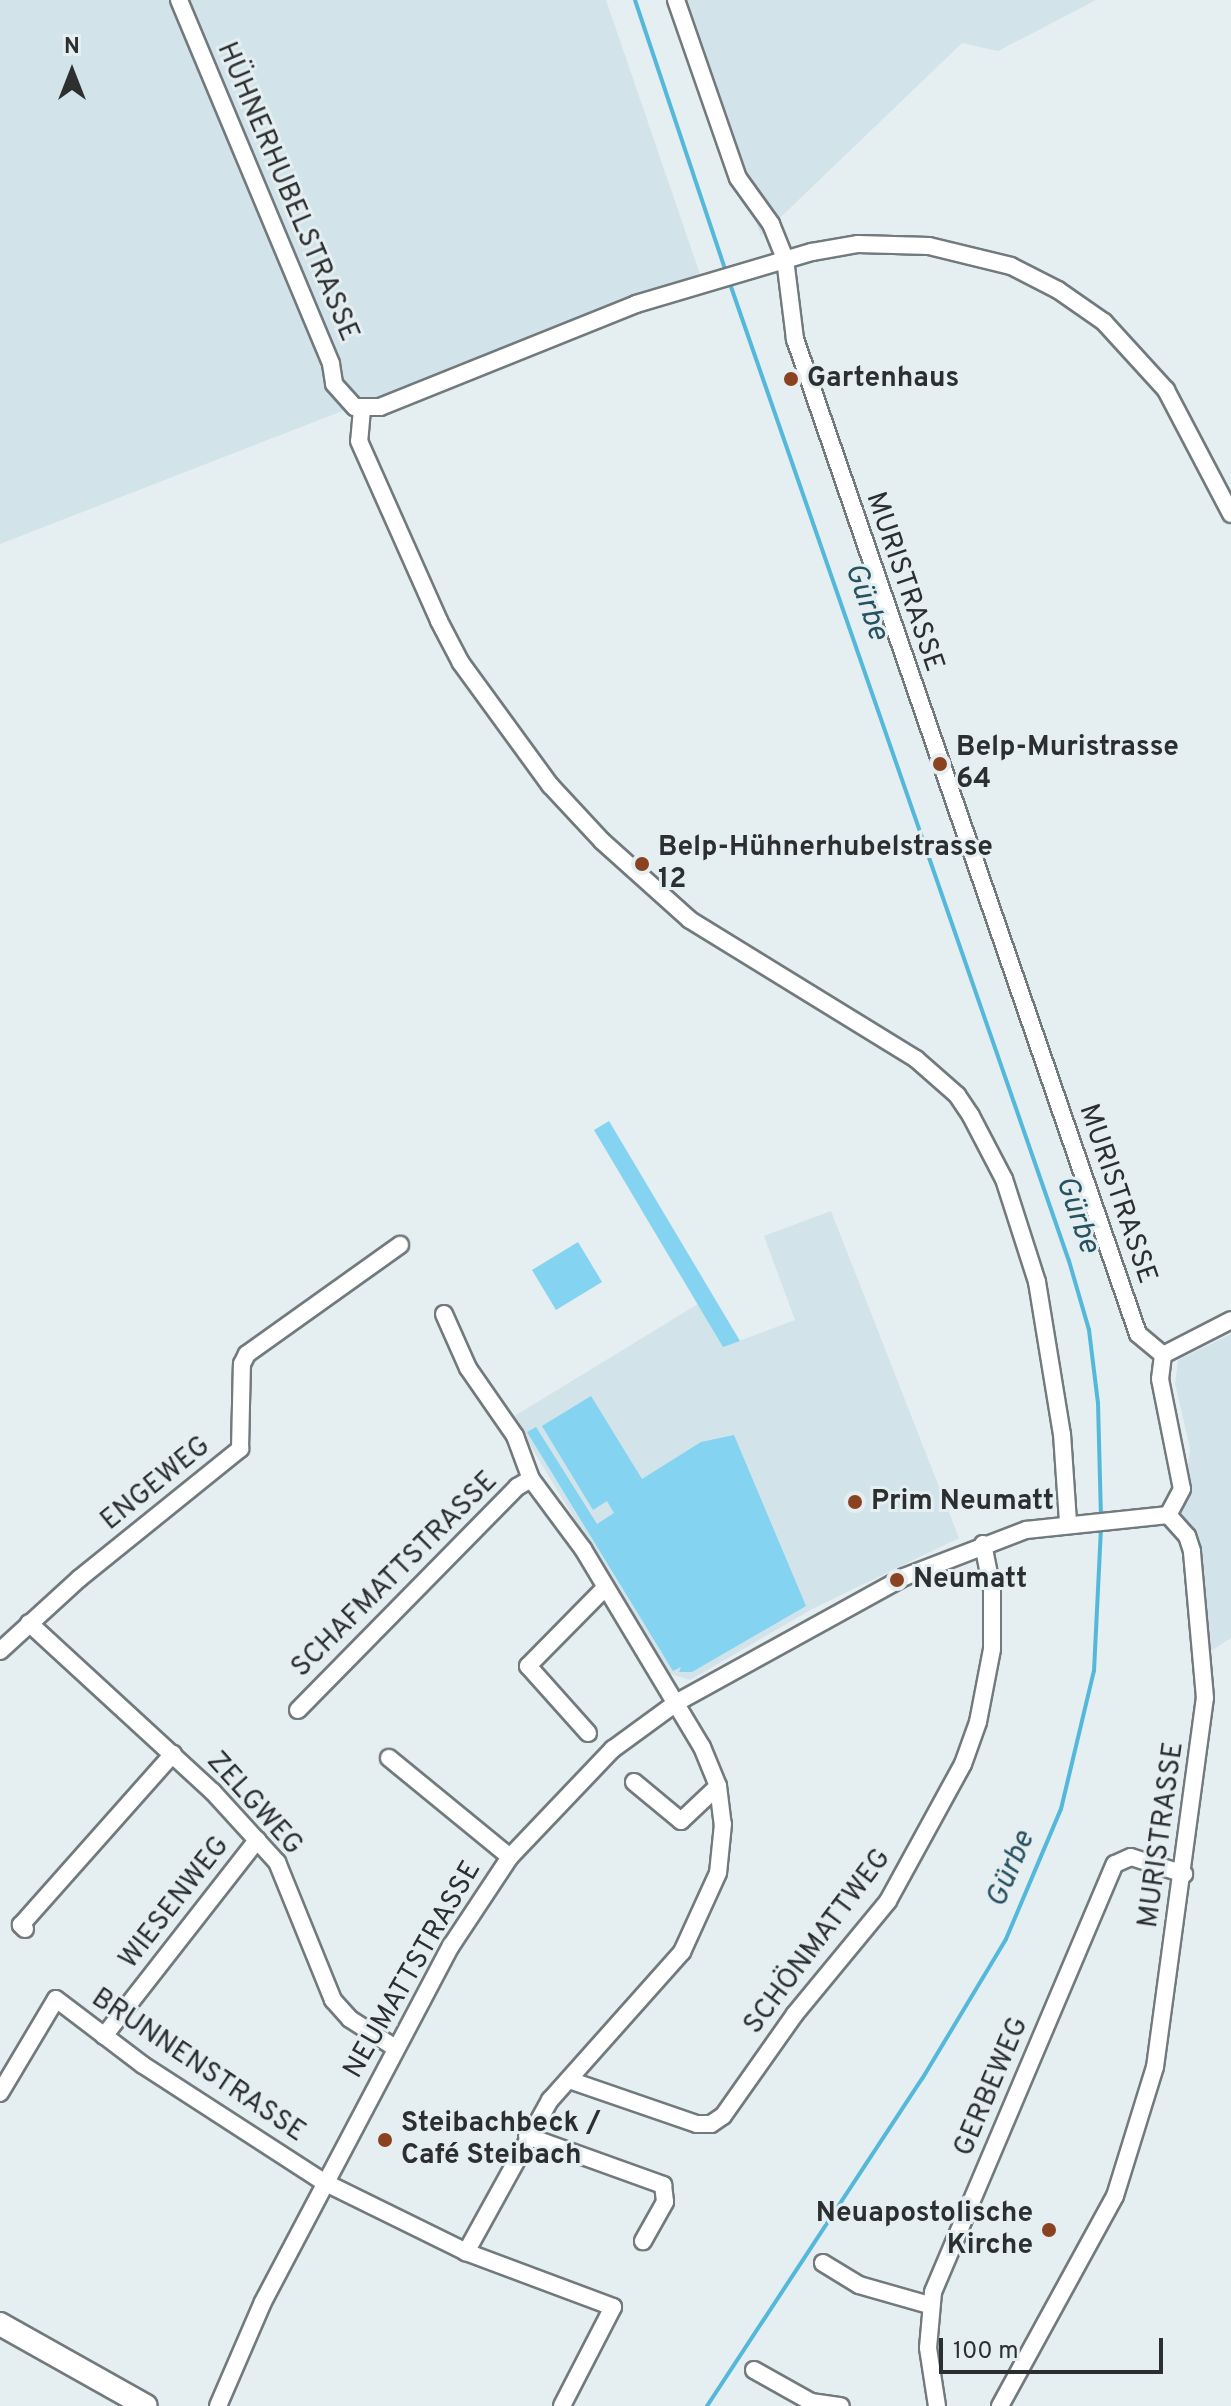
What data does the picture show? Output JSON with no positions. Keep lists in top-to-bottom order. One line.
{"streets":{"street":["HÜHNERHUBELSTRASSE","MURISTRASSE","ENGEWEG","SCHAFMATTSTRASSE","ZELGWEG","WIESENWEG","SCHÖNMATTWEG","NEUMATTSTRASSE","BRUNNENSTRASSE","GERBEWEG"]},"crossings":[["HÜHNERHUBELSTRASSE","NEUMATTSTRASSE"],["MURISTRASSE","NEUMATTSTRASSE"],["MURISTRASSE","GERBEWEG"],["ENGEWEG","ZELGWEG"],["SCHAFMATTSTRASSE","NEUMATTSTRASSE"],["ZELGWEG","WIESENWEG"],["ZELGWEG","NEUMATTSTRASSE"],["WIESENWEG","BRUNNENSTRASSE"],["SCHÖNMATTWEG","NEUMATTSTRASSE"],["NEUMATTSTRASSE","BRUNNENSTRASSE"]],"water":["Gürbe"],"places":["Gartenhaus","Belp-Muristrasse 64","Belp-Hühnerhubelstrasse 12","Prim Neumatt","Neumatt","Steibachbeck / Café Steibach","Neuapostolische Kirche"],"scale_bar":"100 m","north":"top"}
